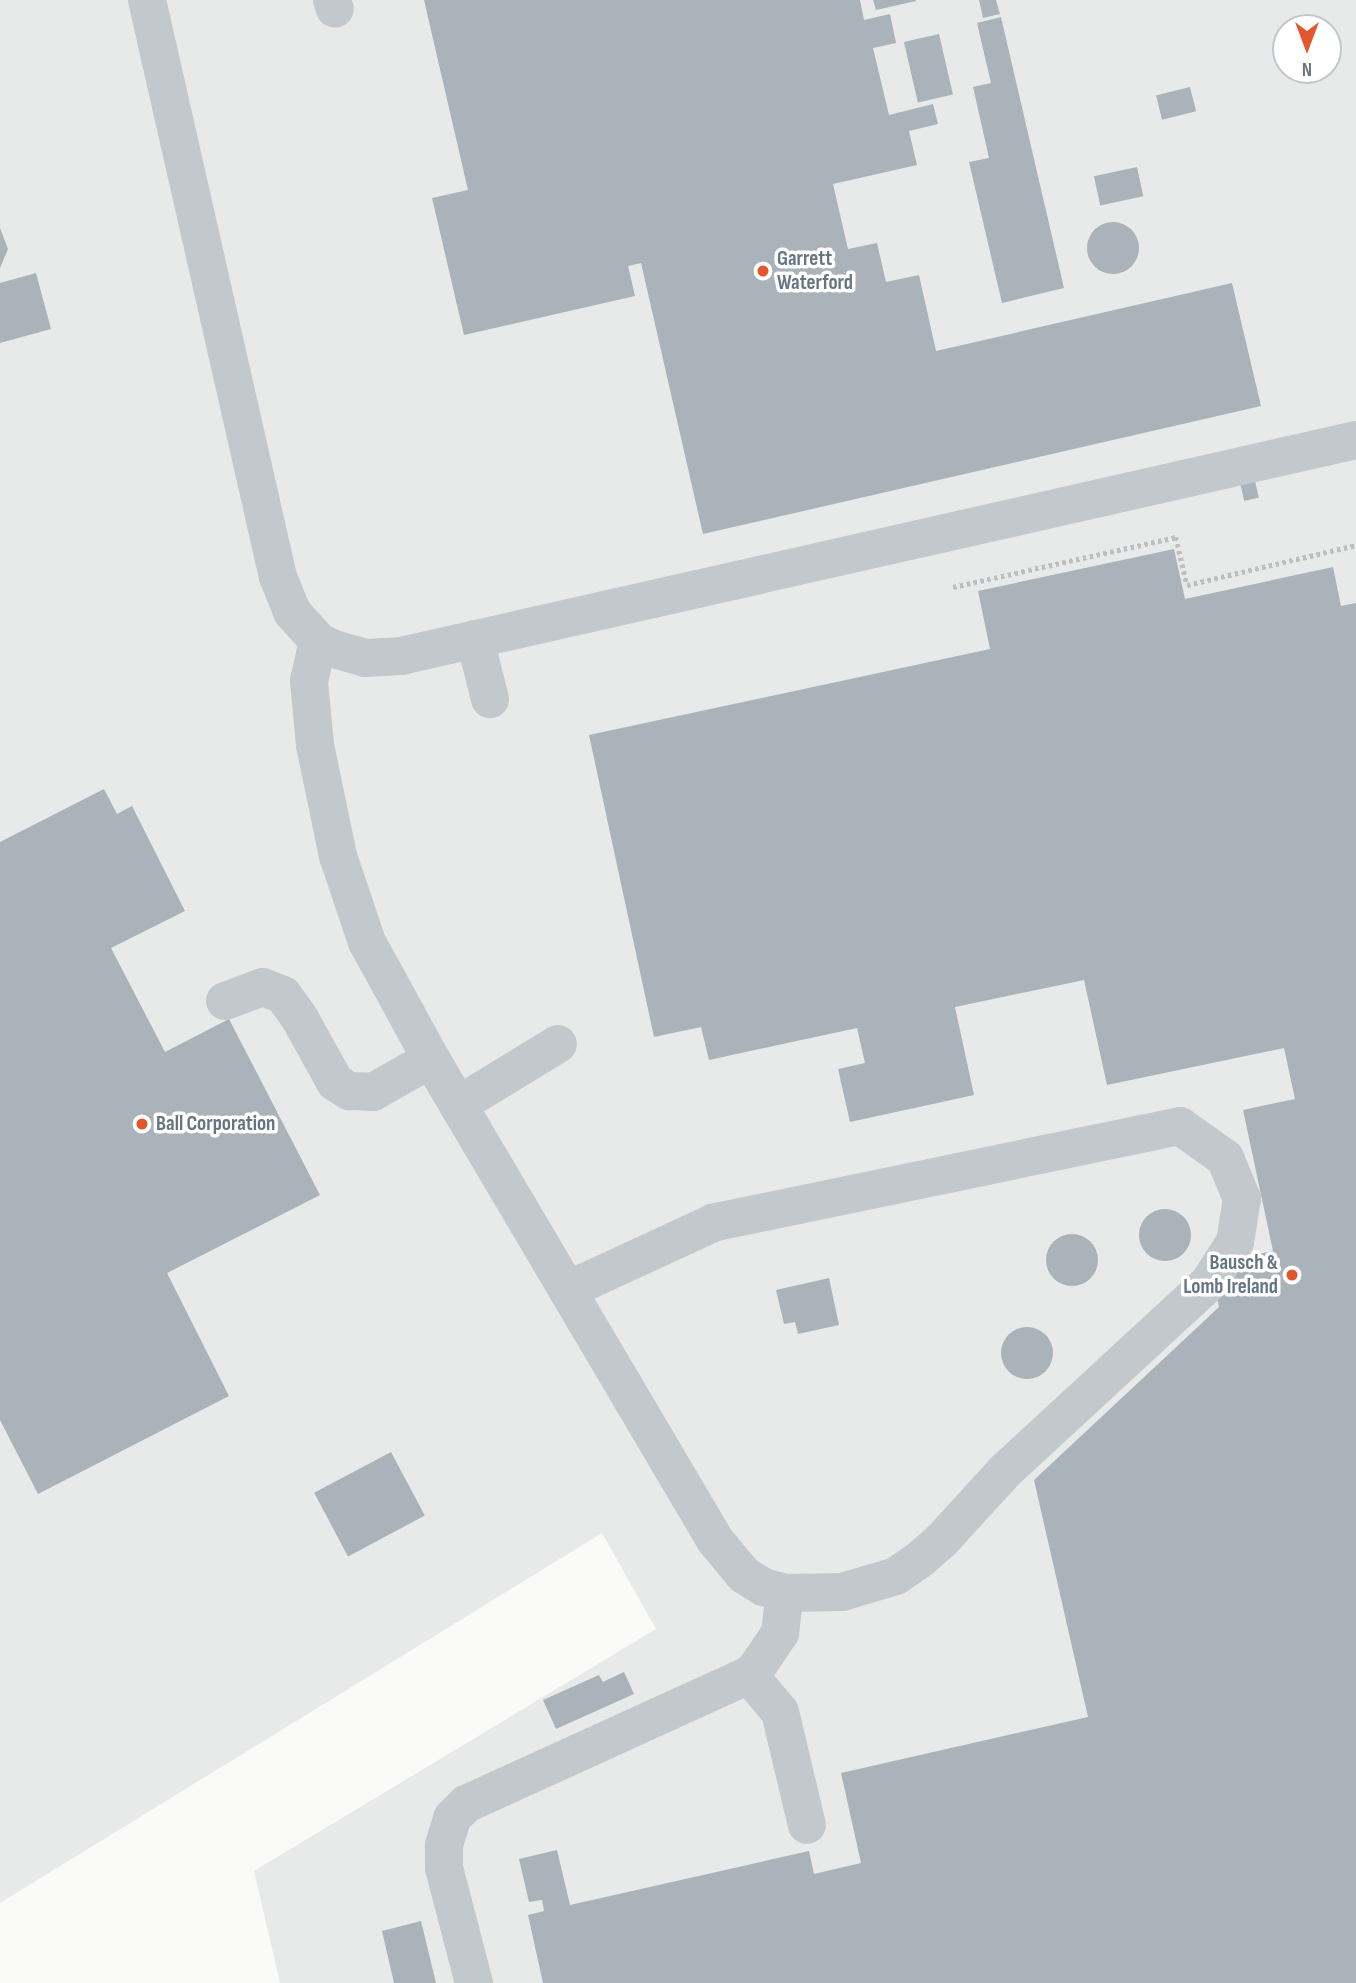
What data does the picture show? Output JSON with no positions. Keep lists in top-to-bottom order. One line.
{"places":["Garrett Waterford","Ball Corporation","Bausch & Lomb Ireland"],"north":"bottom"}
